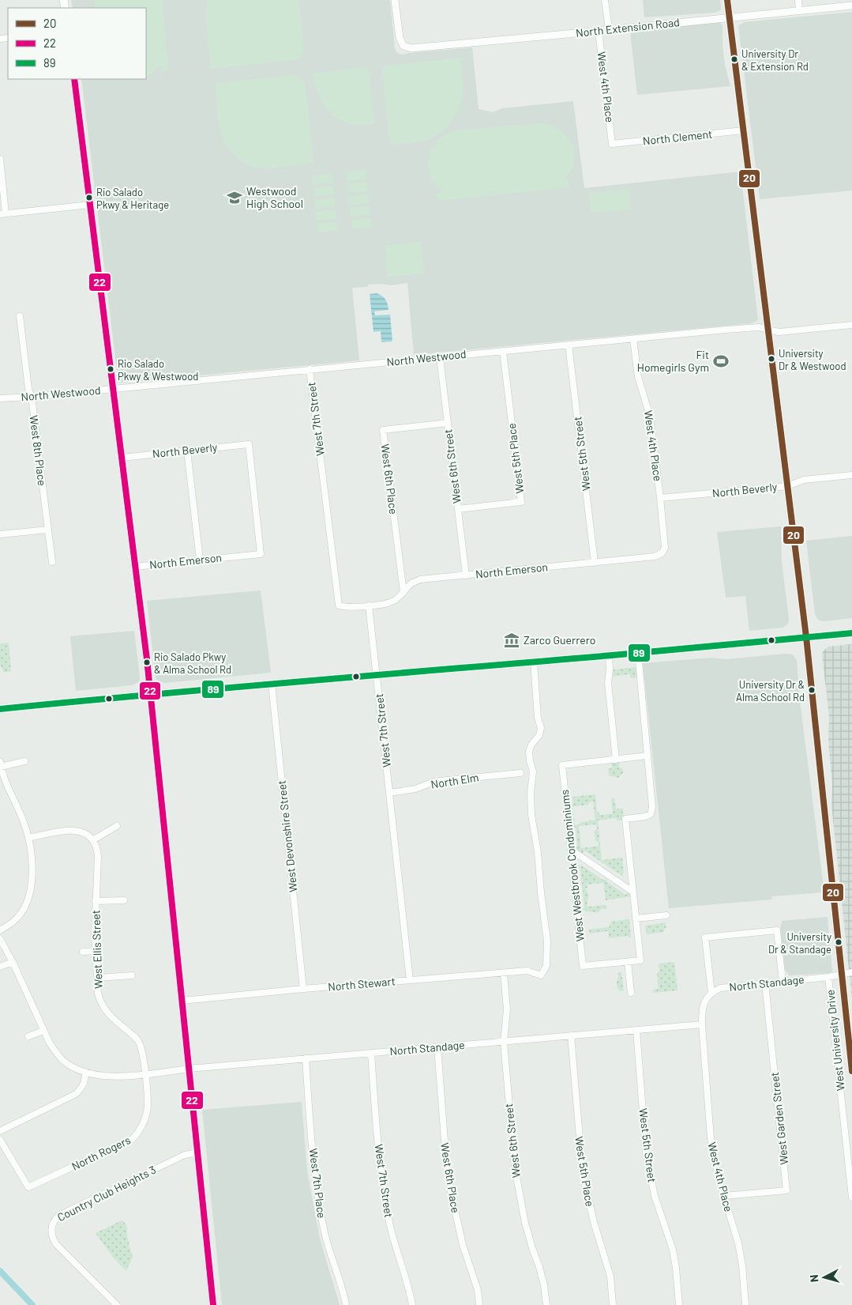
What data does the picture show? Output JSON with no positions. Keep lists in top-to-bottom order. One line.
{"streets":{"main road":["West University Drive"],"street":["North Extension Road","West 4th Place","North Clement","North Westwood","West 7th Street","West 8th Place","North Beverly","West 5th Street","West 5th Place","West 6th Street","West 6th Place","North Emerson","North Elm","West Devonshire Street","West Westbrook Condominiums","West Ellis Street","North Standage","North Stewart","West Garden Street","North Rogers","West 7th Place","Country Club Heights 3"]},"crossings":[["North Extension Road","West 4th Place"],["North Extension Road","West University Drive"],["West 4th Place","North Clement"],["West 4th Place","North Westwood"],["West 4th Place","North Beverly"],["West 4th Place","North Emerson"],["West 4th Place","North Standage"],["West 4th Place","West Garden Street"],["North Clement","West University Drive"],["North Westwood","West 7th Street"],["North Westwood","West 8th Place"],["North Westwood","West 5th Street"],["North Westwood","West 5th Place"],["North Westwood","West 6th Street"],["North Westwood","West University Drive"],["West 7th Street","North Emerson"],["West 7th Street","North Elm"],["West 7th Street","North Standage"],["West 7th Street","North Stewart"],["North Beverly","North Emerson"],["North Beverly","West University Drive"],["West 5th Street","North Emerson"],["West 5th Street","North Standage"],["West 5th Place","West 6th Street"],["West 5th Place","North Standage"],["West 6th Street","West 6th Place"],["West 6th Street","North Emerson"],["West 6th Street","North Standage"],["West 6th Street","North Stewart"],["West 6th Place","North Emerson"],["West 6th Place","North Standage"],["West Devonshire Street","North Stewart"],["West Ellis Street","North Standage"],["West Ellis Street","North Rogers"],["North Standage","West University Drive"],["North Standage","West Garden Street"],["North Standage","North Rogers"],["North Standage","West 7th Place"]],"places":{"other":["University Dr & Extension Rd","Rio Salado Pkwy & Heritage","University Dr & Westwood","Rio Salado Pkwy & Westwood","Rio Salado Pkwy & Alma School Rd","University Dr & Alma School Rd","University Dr & Standage"],"school or university":["Westwood High School"],"sports":["Fit Homegirls Gym"],"museum":["Zarco Guerrero"]},"lines":["transit line 20","transit line 22","transit line 89"],"legend":["20","22","89"],"north":"left"}
